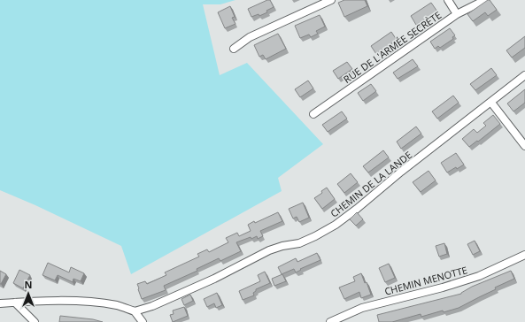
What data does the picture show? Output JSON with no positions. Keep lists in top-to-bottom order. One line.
{"streets":{"street":["RUE DE L'ARMÉE SECRÈTE","CHEMIN DE LA LANDE","CHEMIN MENOTTE"]},"north":"top"}
